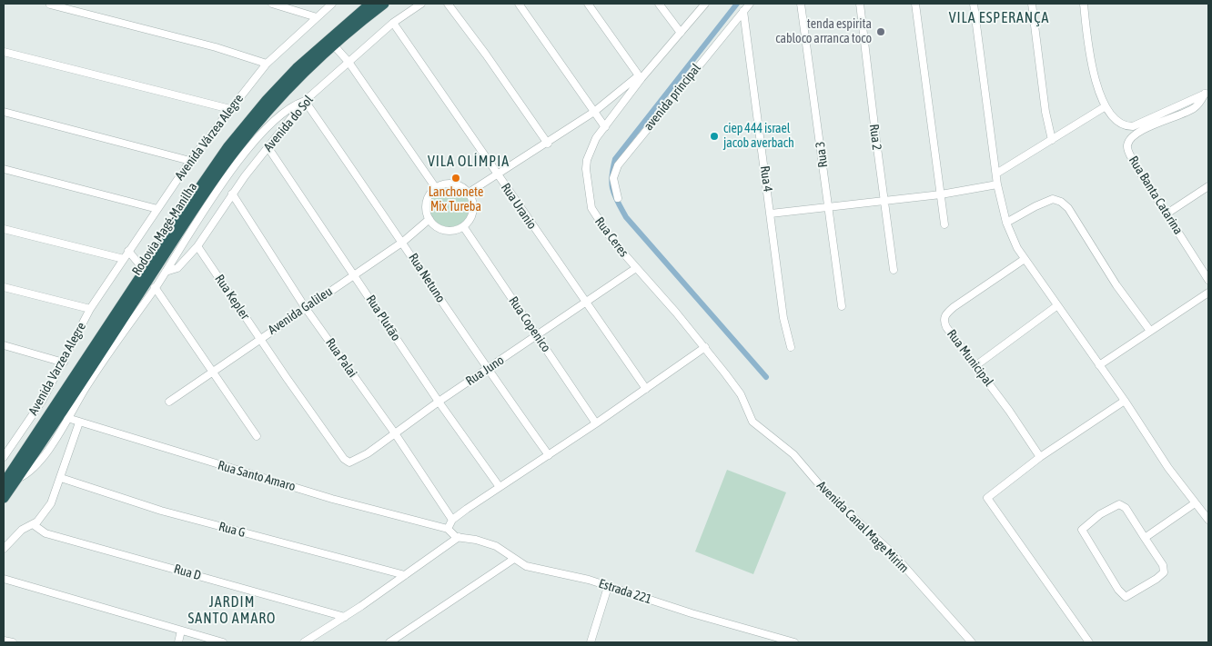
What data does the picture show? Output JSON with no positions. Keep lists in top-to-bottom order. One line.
{"streets":{"highway":["Rodovia Magé-Manilha"],"street":["avenida principal","Avenida do Sol","Avenida Várzea Alegre","Rua 2","Rua 3","Rua 4","Rua Banta Catarina","Rua Uranio","Rua Ceres","Rua Netuno","Rua Kepler","Avenida Galileu","Rua Plutão","Rua Copenico","Rua Palai","Rua Municipal","Avenida Varzea Alegre","Rua Juno","Rua Santo Amaro","Avenida Canal Mage Mirim","Rua G","Rua D","Estrada 221"]},"crossings":[["avenida principal","Rua 4"],["Avenida do Sol","Rua Uranio"],["Avenida do Sol","Rua Netuno"],["Avenida do Sol","Rua Kepler"],["Avenida do Sol","Rua Plutão"],["Avenida do Sol","Rua Palai"],["Avenida Várzea Alegre","Avenida Varzea Alegre"],["Rua Uranio","Rua Juno"],["Rua Ceres","Rua Juno"],["Rua Ceres","Avenida Canal Mage Mirim"],["Rua Netuno","Avenida Galileu"],["Rua Netuno","Rua Juno"],["Rua Kepler","Avenida Galileu"],["Rua Kepler","Rua Juno"],["Avenida Galileu","Rua Plutão"],["Avenida Galileu","Rua Copenico"],["Avenida Galileu","Rua Palai"],["Rua Plutão","Rua Juno"],["Rua Copenico","Rua Juno"],["Rua Palai","Rua Juno"]],"districts":["VILA ESPERANÇA","VILA OLÍMPIA","JARDIM SANTO AMARO"],"places":["tenda espirita cabloco arranca toco","ciep 444 israel jacob averbach","Lanchonete Mix Tureba"]}
